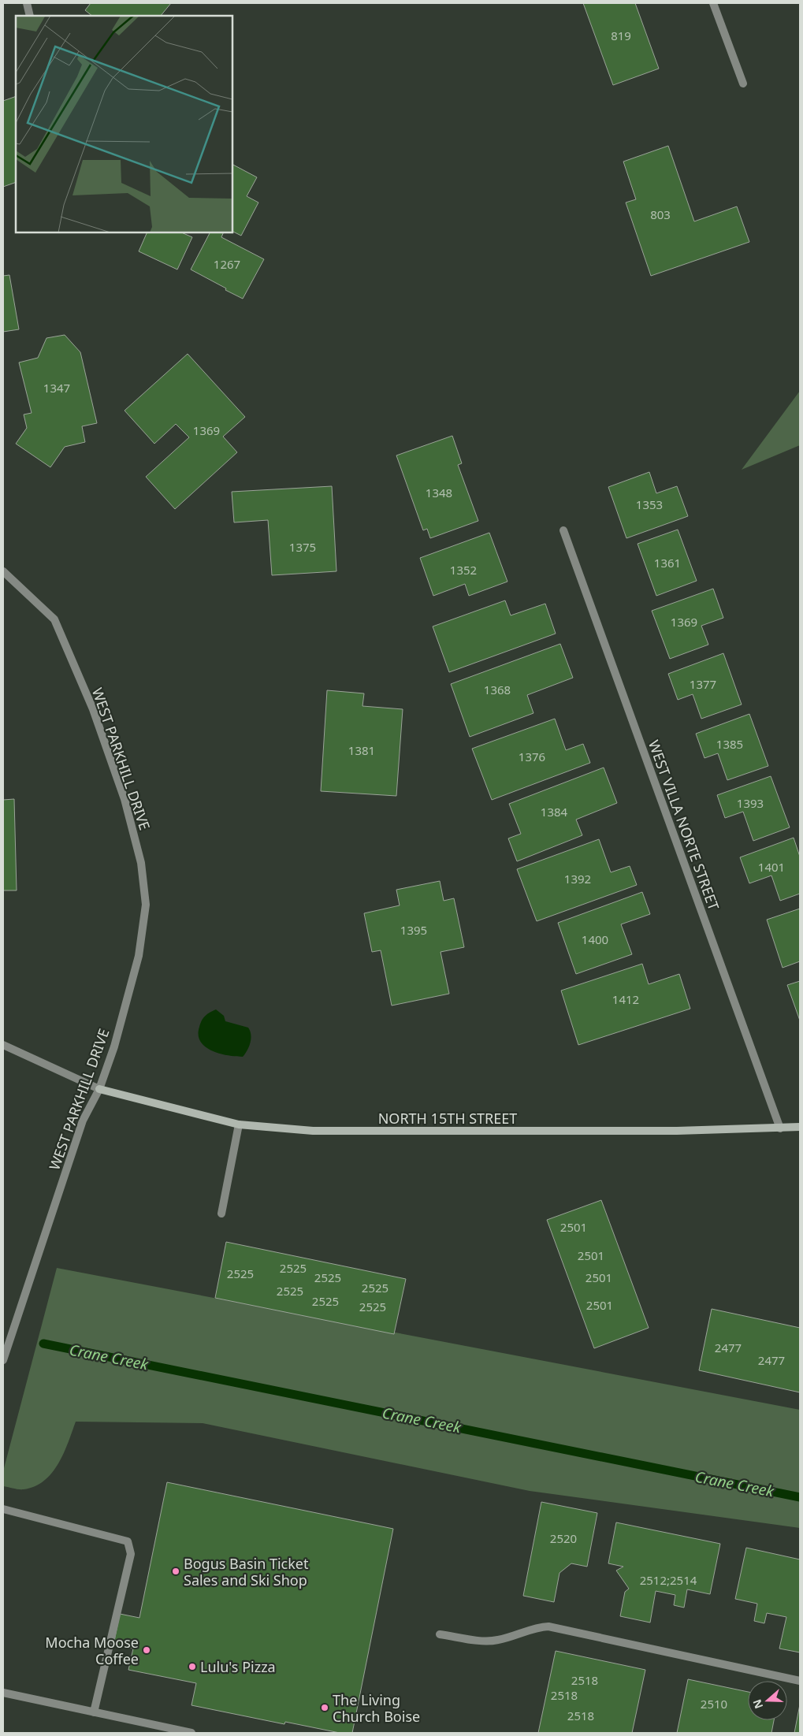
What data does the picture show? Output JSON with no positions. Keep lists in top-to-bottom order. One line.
{"streets":{"street":["WEST PARKHILL DRIVE","WEST VILLA NORTE STREET","NORTH 15TH STREET"]},"crossings":[["WEST PARKHILL DRIVE","NORTH 15TH STREET"],["WEST VILLA NORTE STREET","NORTH 15TH STREET"]],"water":["Crane Creek"],"places":["Bogus Basin Ticket Sales and Ski Shop","Mocha Moose Coffee","Lulu's Pizza","The Living Church Boise"],"house_numbers":["819","803","1267","1347","1369","1348","1353","1375","1361","1352","1369","1377","1368","1385","1381","1376","1393","1384","1401","1392","1395","1400","1412","2501","2501","2525","2525","2525","2501","2525","2525","2525","2501","2525","2477","2477","2520","2512;2514","2518","2518","2510","2518"],"north":"left"}
